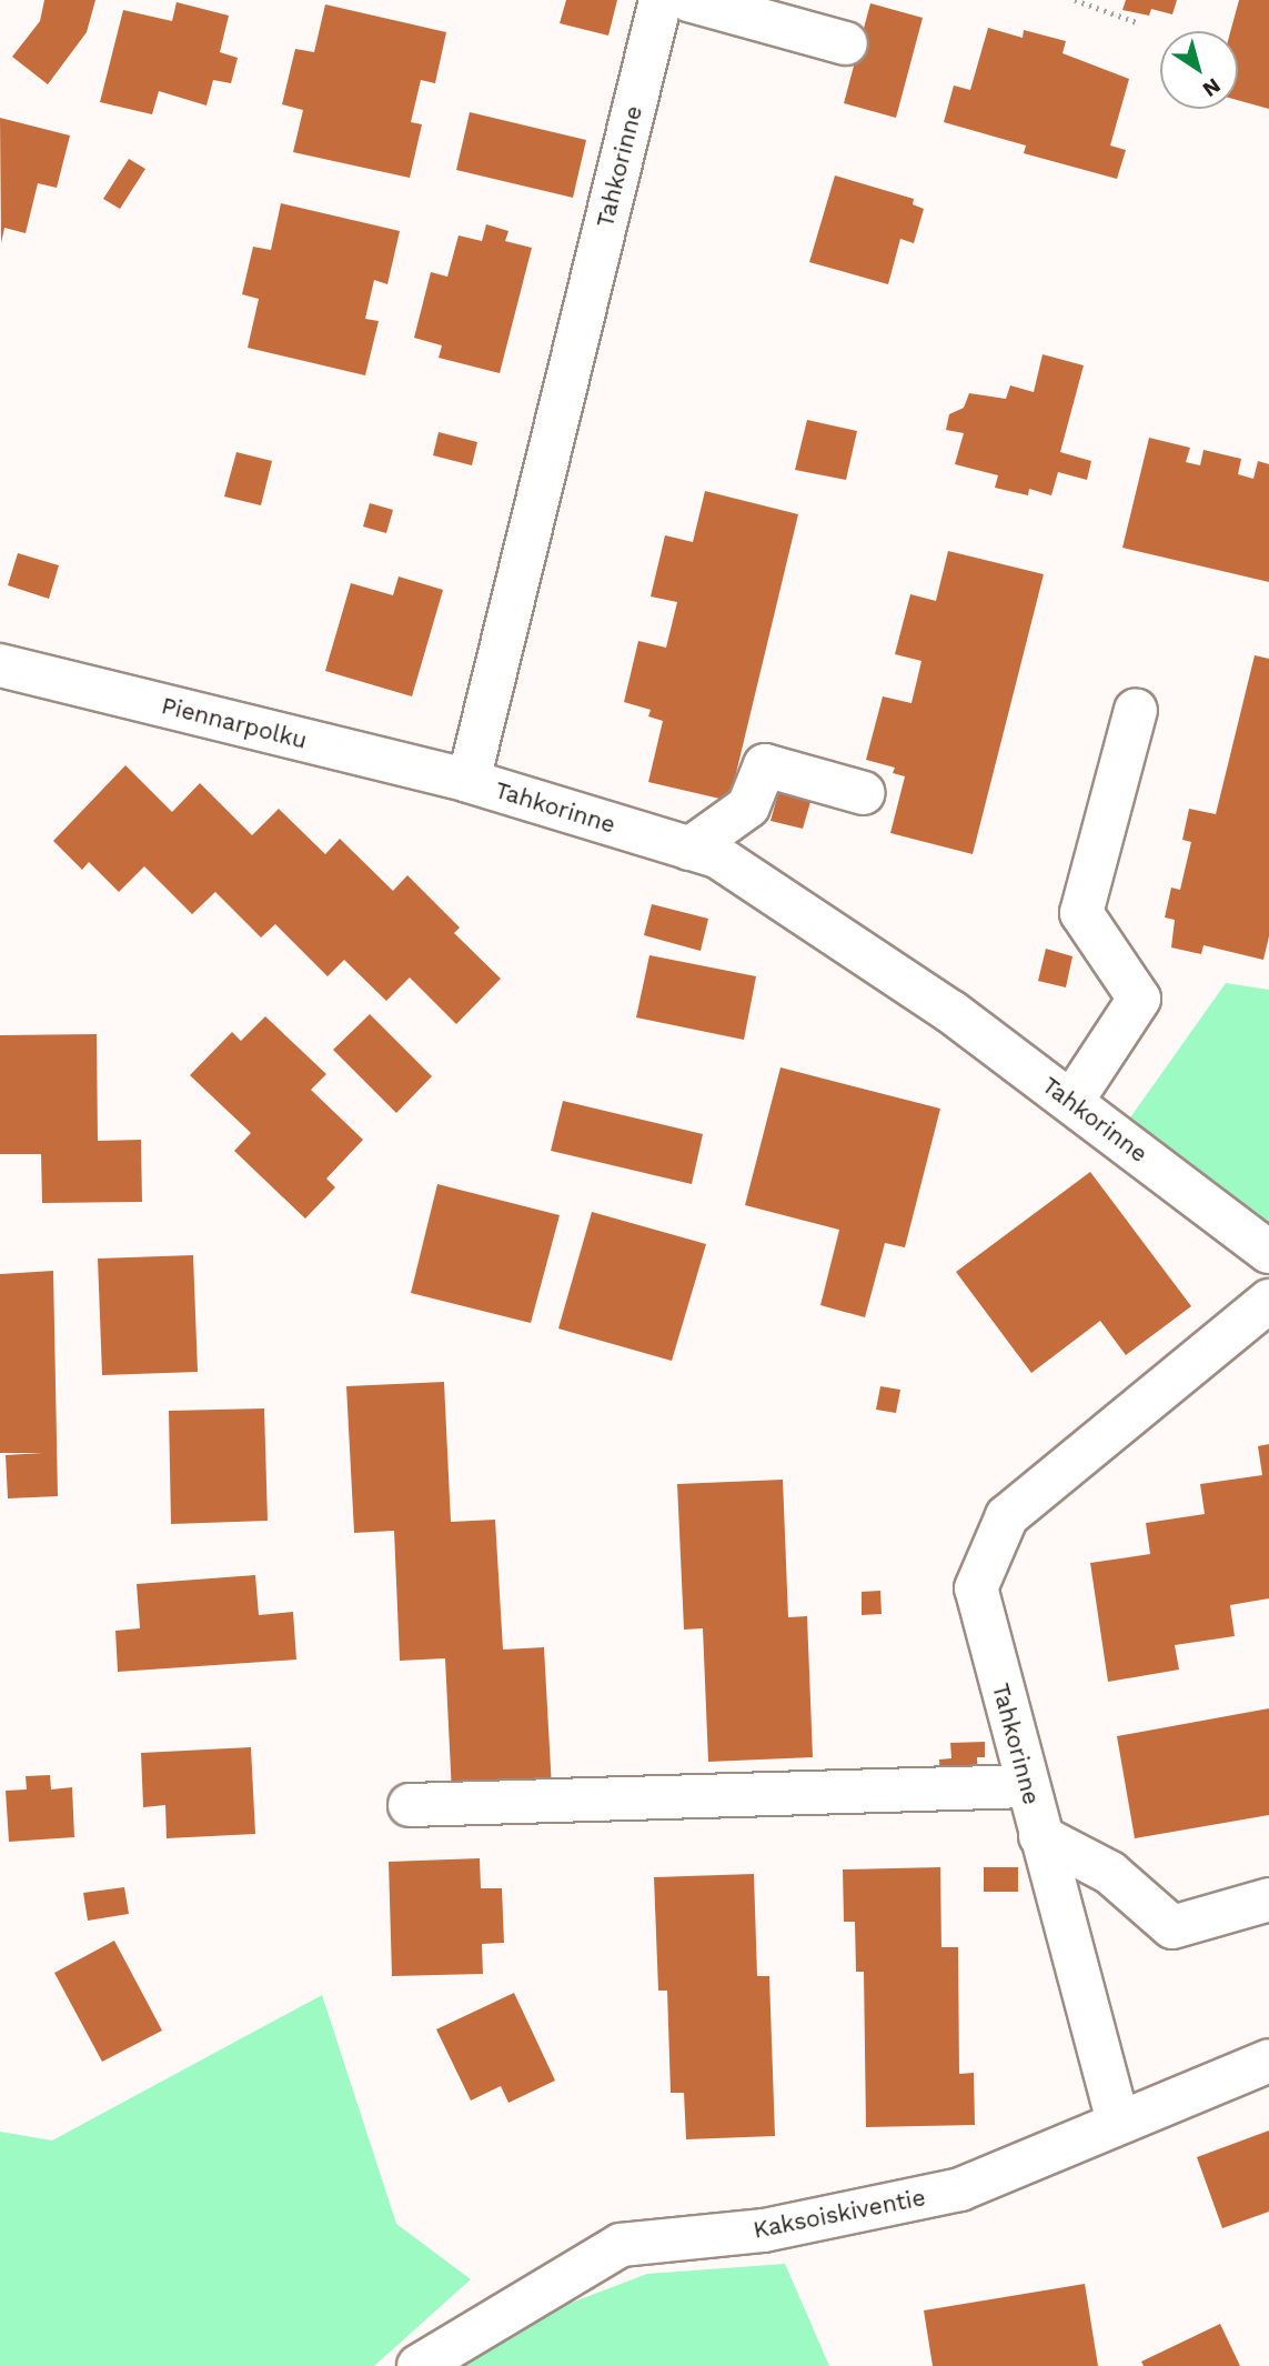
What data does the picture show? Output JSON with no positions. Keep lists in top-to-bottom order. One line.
{"streets":{"street":["Tahkorinne","Piennarpolku","Kaksoiskiventie"]},"crossings":[["Tahkorinne","Piennarpolku"],["Tahkorinne","Kaksoiskiventie"]],"north":"bottom right"}
